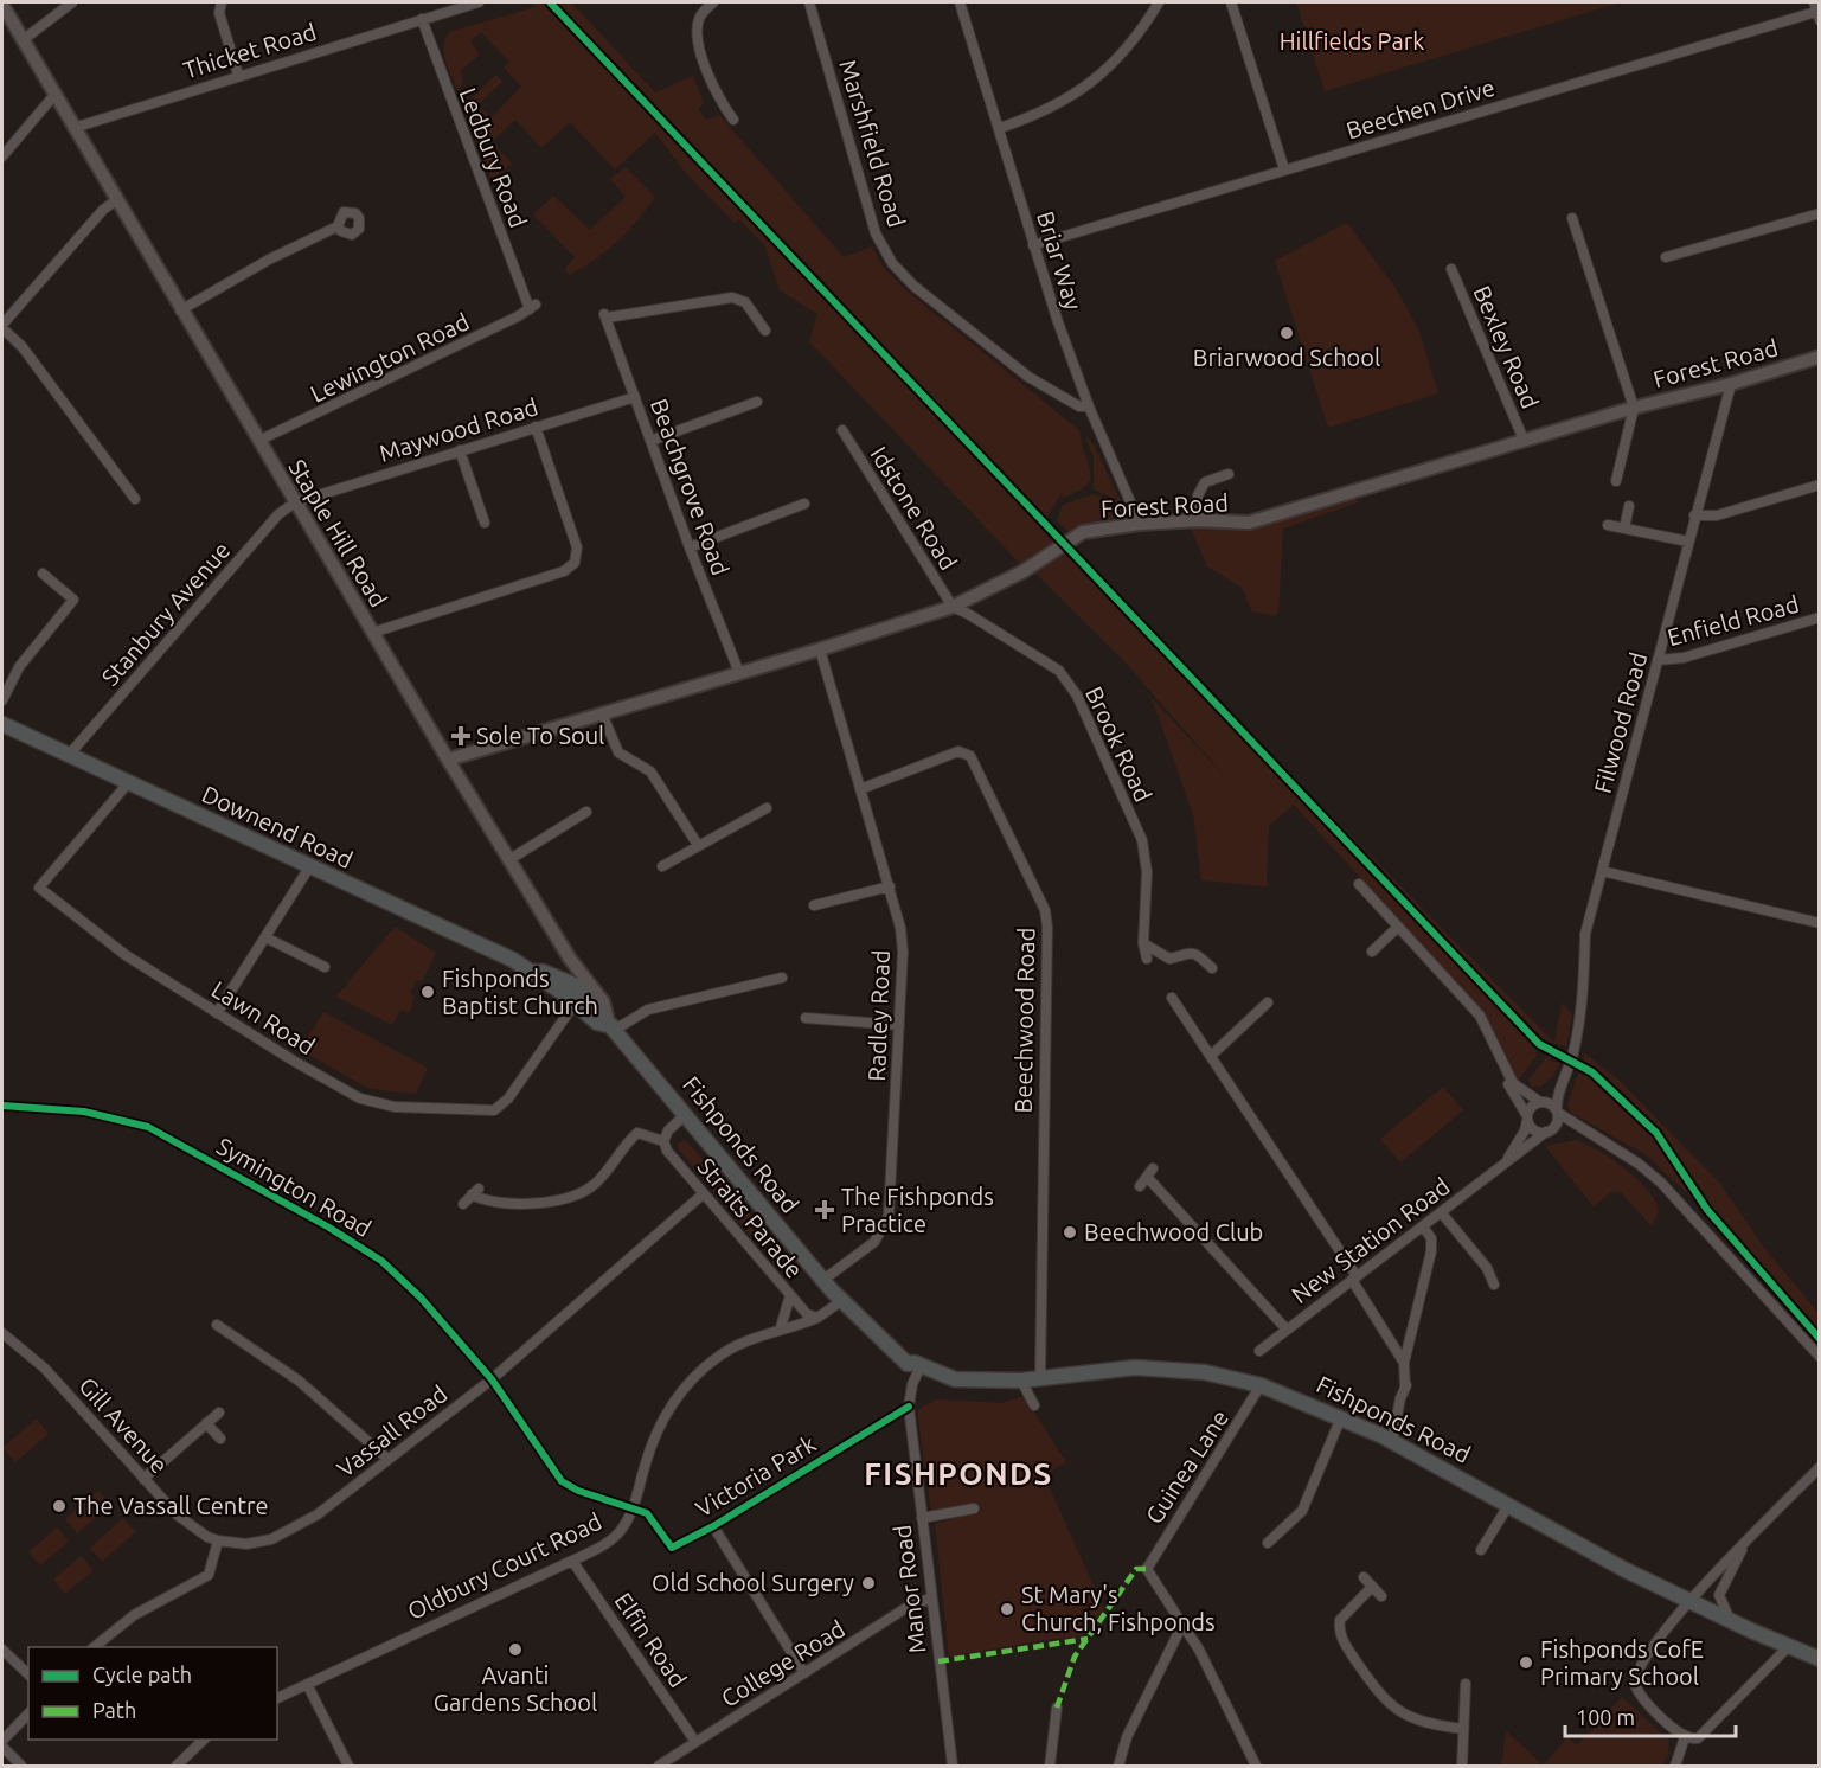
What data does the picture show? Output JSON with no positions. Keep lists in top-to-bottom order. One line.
{"streets":{"main road":["Forest Road","Staple Hill Road","Downend Road","Fishponds Road"],"street":["Thicket Road","Beechen Drive","Marshfield Road","Ledbury Road","Briar Way","Bexley Road","Lewington Road","Maywood Road","Beachgrove Road","Idstone Road","Stanbury Avenue","Enfield Road","Filwood Road","Brook Road","Radley Road","Lawn Road","Beechwood Road","Symington Road","Straits Parade","New Station Road","Gill Avenue","Vassall Road","Guinea Lane","Victoria Park","Oldbury Court Road","Manor Road","Elfin Road","College Road"]},"crossings":[["Thicket Road","Ledbury Road"],["Thicket Road","Staple Hill Road"],["Beechen Drive","Briar Way"],["Marshfield Road","Briar Way"],["Ledbury Road","Lewington Road"],["Briar Way","Forest Road"],["Bexley Road","Forest Road"],["Lewington Road","Staple Hill Road"],["Forest Road","Beachgrove Road"],["Forest Road","Idstone Road"],["Forest Road","Staple Hill Road"],["Forest Road","Filwood Road"],["Forest Road","Brook Road"],["Forest Road","Radley Road"],["Maywood Road","Beachgrove Road"],["Maywood Road","Staple Hill Road"],["Maywood Road","Stanbury Avenue"],["Idstone Road","Brook Road"],["Staple Hill Road","Stanbury Avenue"],["Staple Hill Road","Downend Road"],["Staple Hill Road","Fishponds Road"],["Stanbury Avenue","Downend Road"],["Enfield Road","Filwood Road"],["Filwood Road","New Station Road"],["Downend Road","Lawn Road"],["Downend Road","Fishponds Road"],["Radley Road","Beechwood Road"],["Radley Road","Fishponds Road"],["Lawn Road","Fishponds Road"],["Beechwood Road","Fishponds Road"],["Fishponds Road","Guinea Lane"],["Fishponds Road","Manor Road"],["Symington Road","Vassall Road"],["Symington Road","Victoria Park"],["Symington Road","Oldbury Court Road"],["Straits Parade","Vassall Road"],["Straits Parade","Oldbury Court Road"],["Gill Avenue","Vassall Road"],["Victoria Park","Oldbury Court Road"],["Victoria Park","Manor Road"],["Oldbury Court Road","Elfin Road"],["Manor Road","College Road"],["Elfin Road","College Road"]],"districts":["FISHPONDS"],"parks":["Hillfields Park"],"places":{"other":["Briarwood School","Fishponds Baptist Church","Beechwood Club","The Vassall Centre","Old School Surgery","St Mary's Church, Fishponds","Avanti Gardens School","Fishponds CofE Primary School"],"health":["Sole To Soul","The Fishponds Practice"]},"legend":["Cycle path","Path"],"scale_bar":"100 m"}
